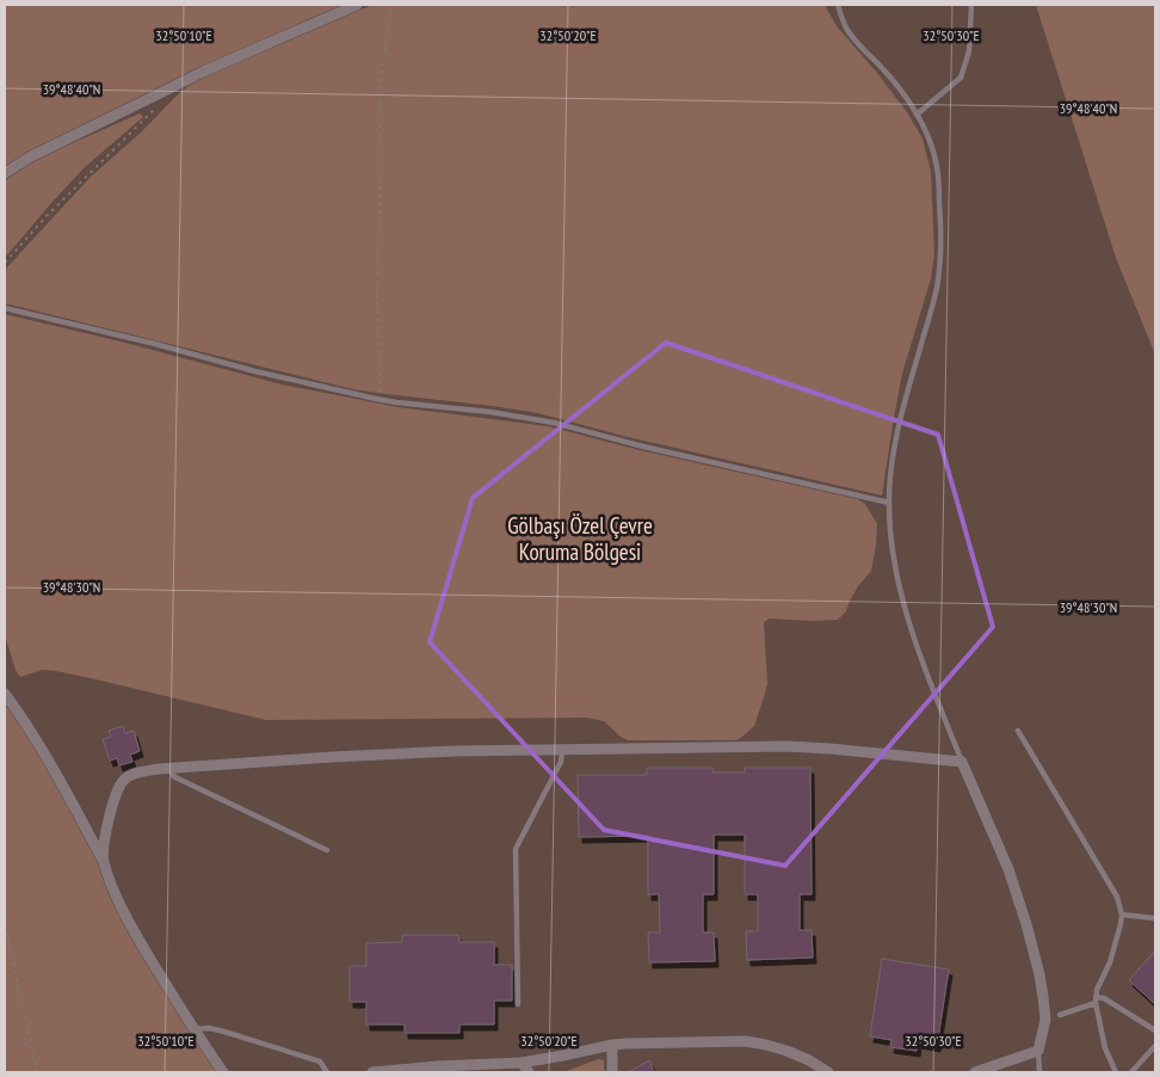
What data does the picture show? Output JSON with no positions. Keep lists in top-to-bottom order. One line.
{"parks":["Gölbaşı Özel Çevre Koruma Bölgesi"],"coordinates":["32°50'10\"E","32°50'20\"E","32°50'30\"E","39°48'40\"N","39°48'30\"N"]}
